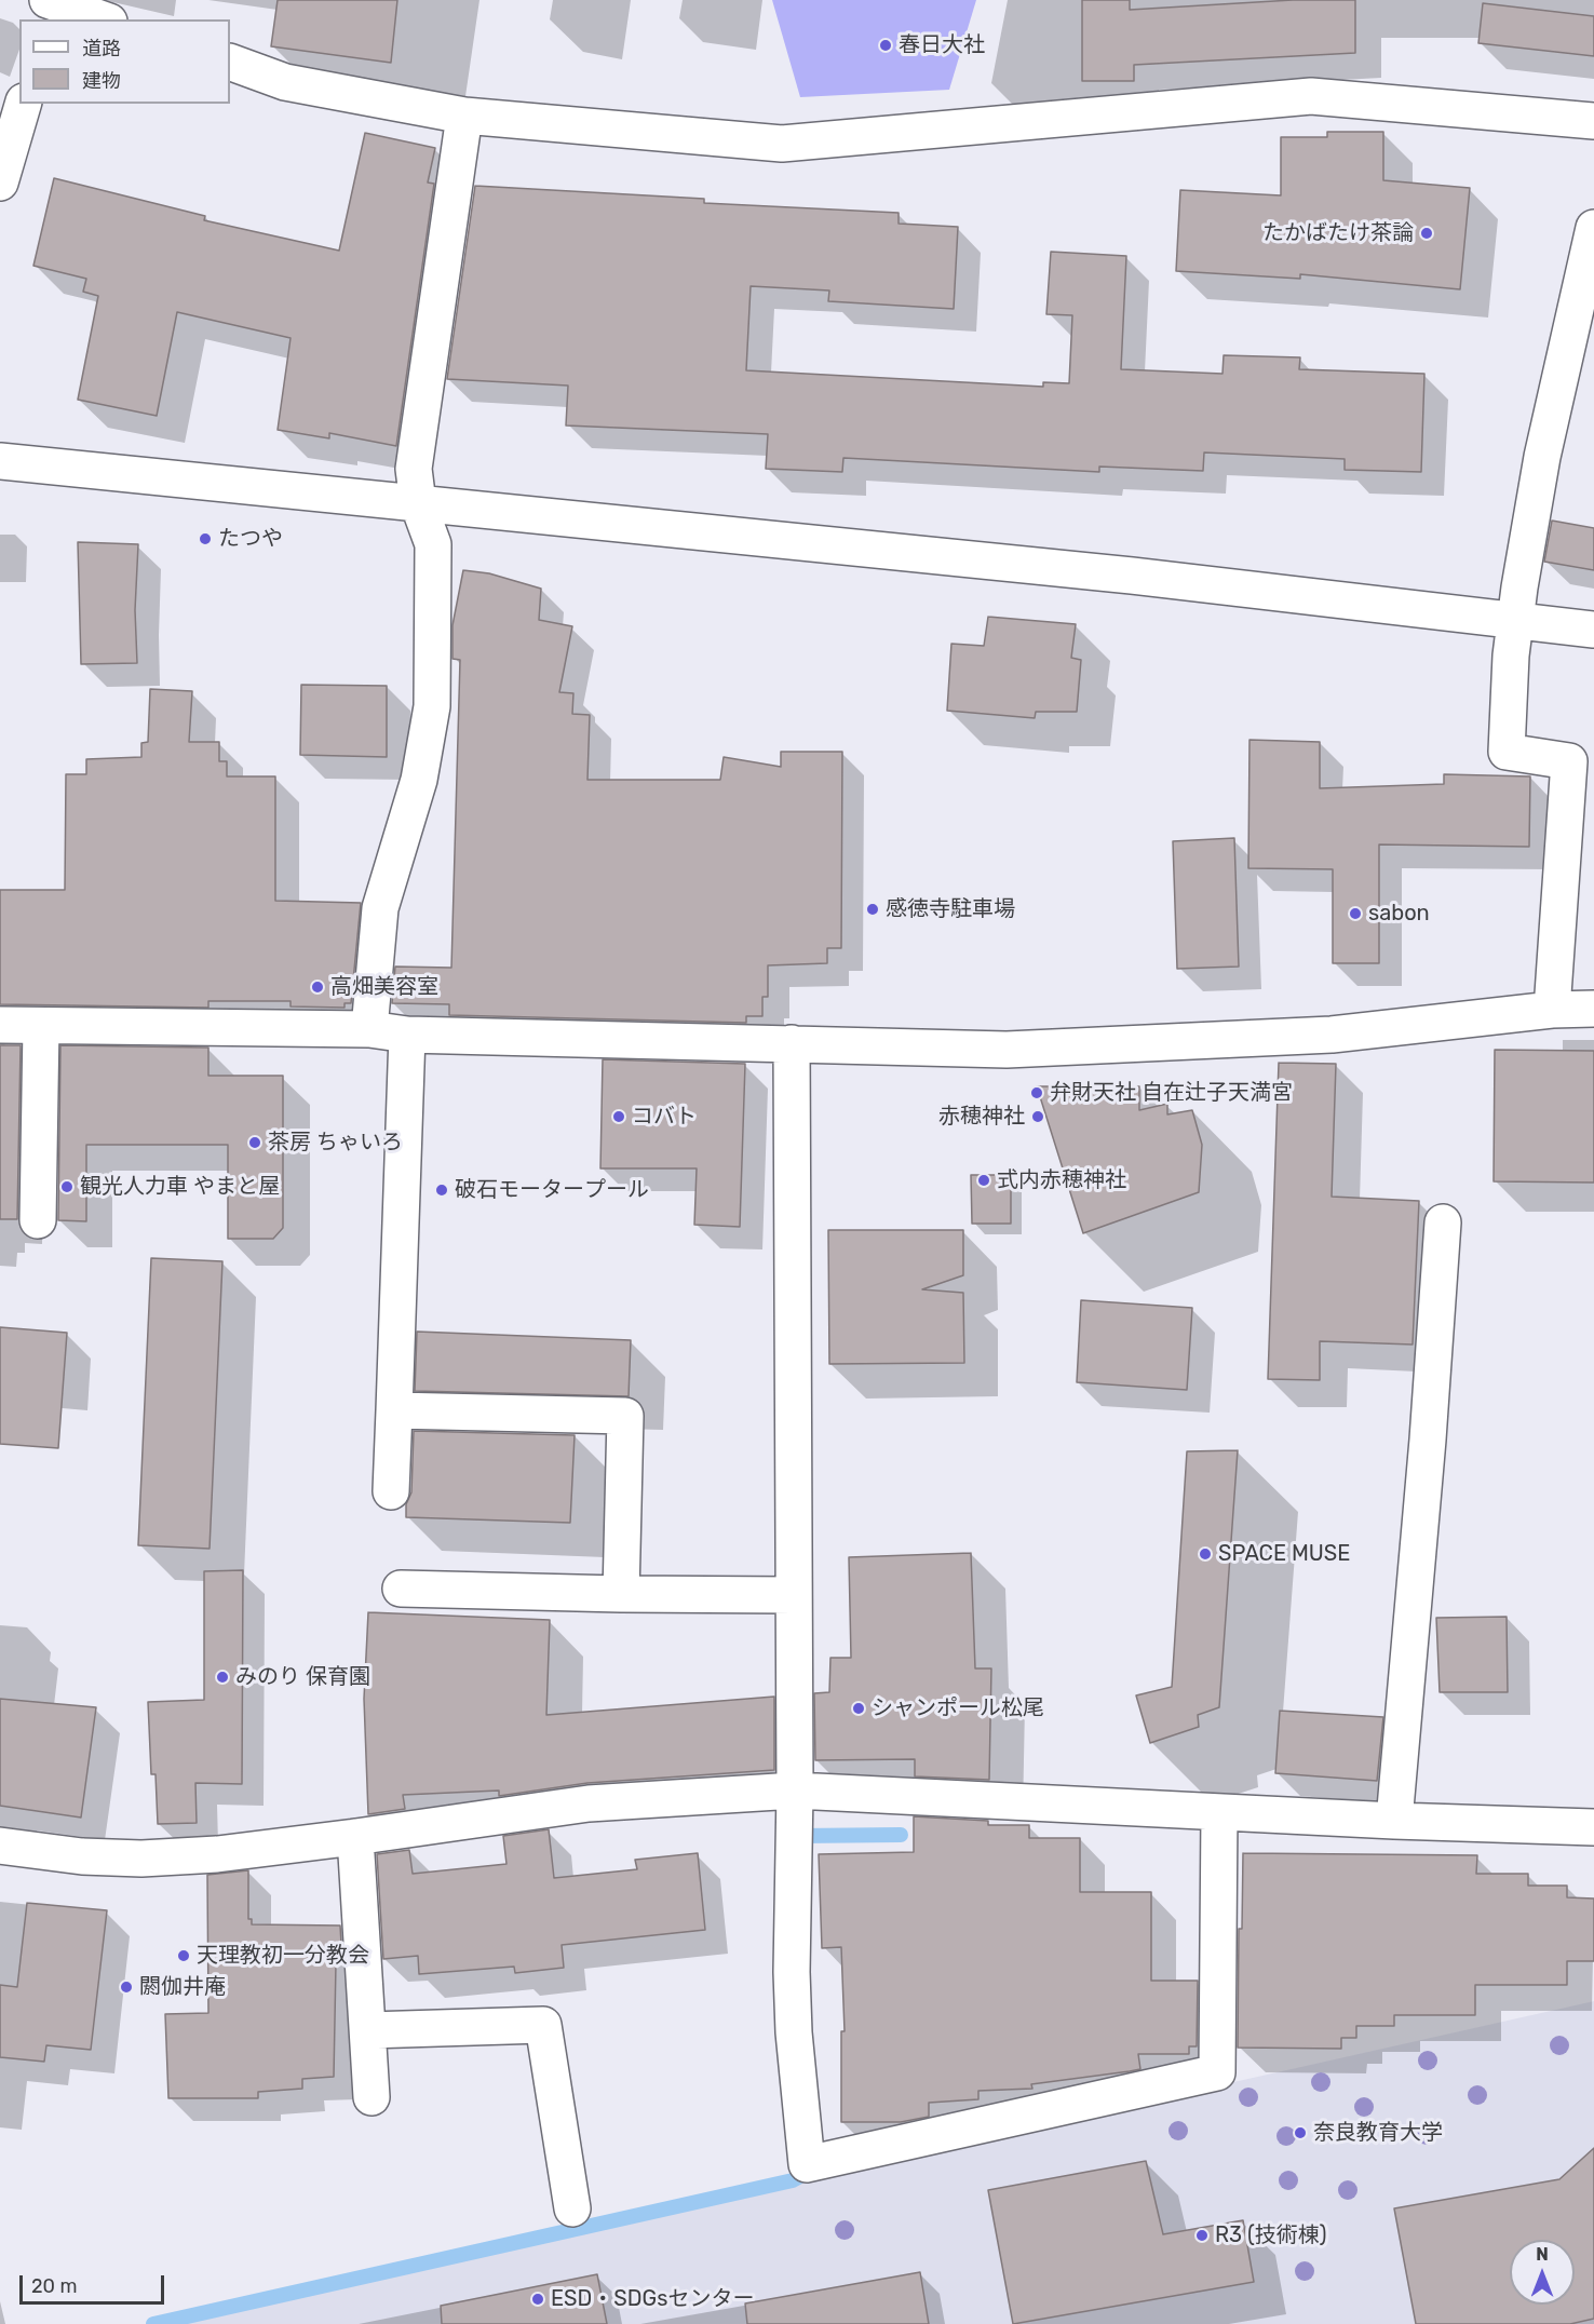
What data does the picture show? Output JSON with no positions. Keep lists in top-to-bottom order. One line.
{"places":["春日大社","たかばたけ茶論","たつや","感徳寺駐車場","sabon","高畑美容室","弁財天社 自在辻子天満宮","コバト","赤穂神社","茶房 ちゃいろ","式内赤穂神社","観光人力車 やまと屋","破石モータープール","SPACE MUSE","みのり 保育園","シャンポール松尾","天理教初一分教会","閼伽井庵","奈良教育大学","R3 (技術棟)","ESD・SDGsセンター"],"legend":["道路","建物"],"scale_bar":"20 m","north":"top"}
